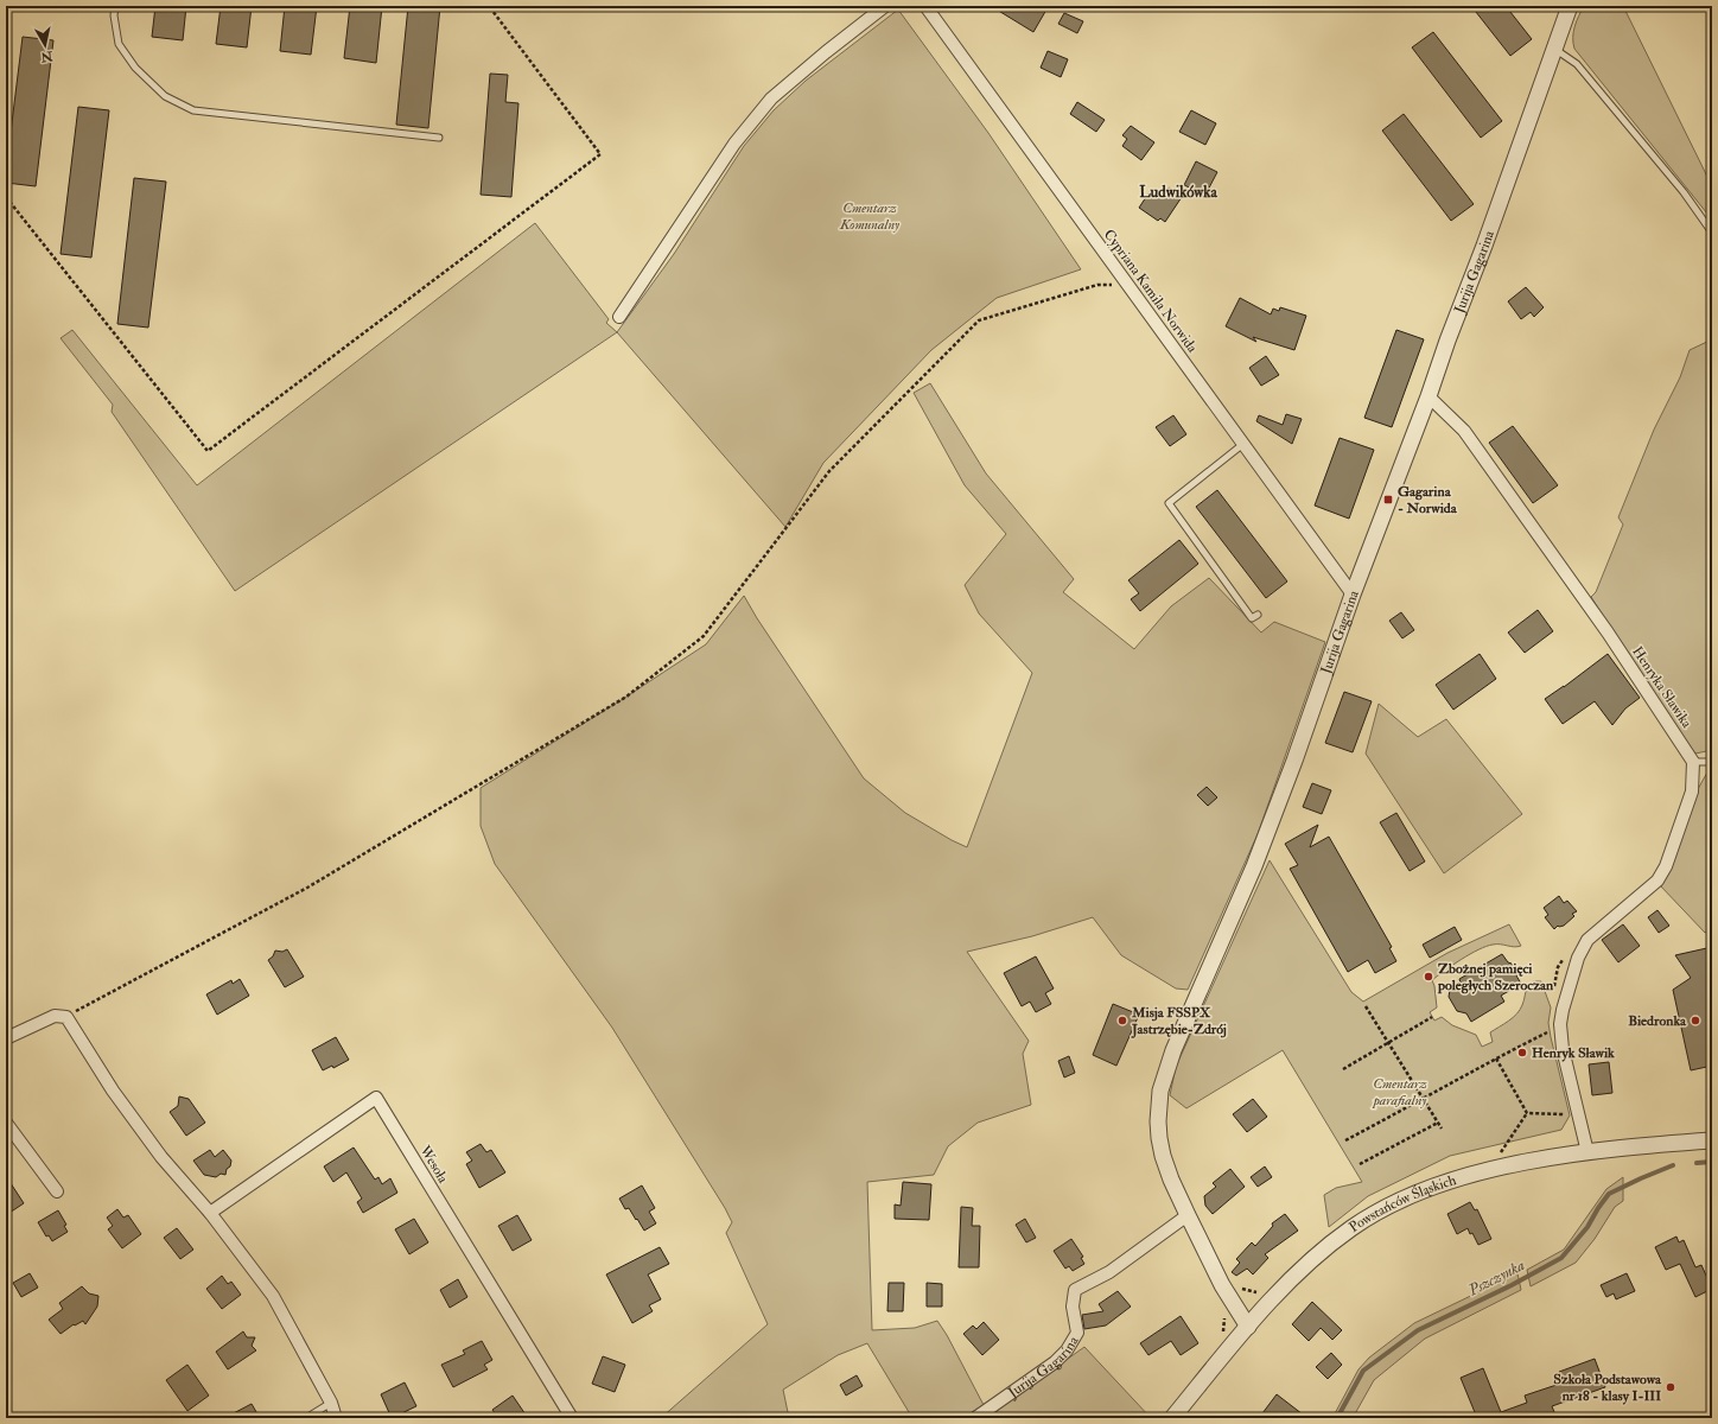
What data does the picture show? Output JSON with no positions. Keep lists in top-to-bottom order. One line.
{"streets":{"street":["Jurija Gagarina","Cypriana Kamila Norwida","Henryka Sławika","Wesoła","Powstańców Śląskich"]},"crossings":[["Jurija Gagarina","Cypriana Kamila Norwida"],["Jurija Gagarina","Henryka Sławika"],["Jurija Gagarina","Powstańców Śląskich"]],"districts":["Ludwikówka"],"water":["Pszczynka"],"parks":["Cmentarz Komunalny","Cmentarz parafialny"],"places":{"transit":["Gagarina - Norwida"],"other":["Zbożnej pamięci poległych Szeroczan","Misja FSSPX Jastrzębie-Zdrój","Biedronka","Henryk Sławik","Szkoła Podstawowa nr 18 - klasy I-III"]},"north":"bottom"}
